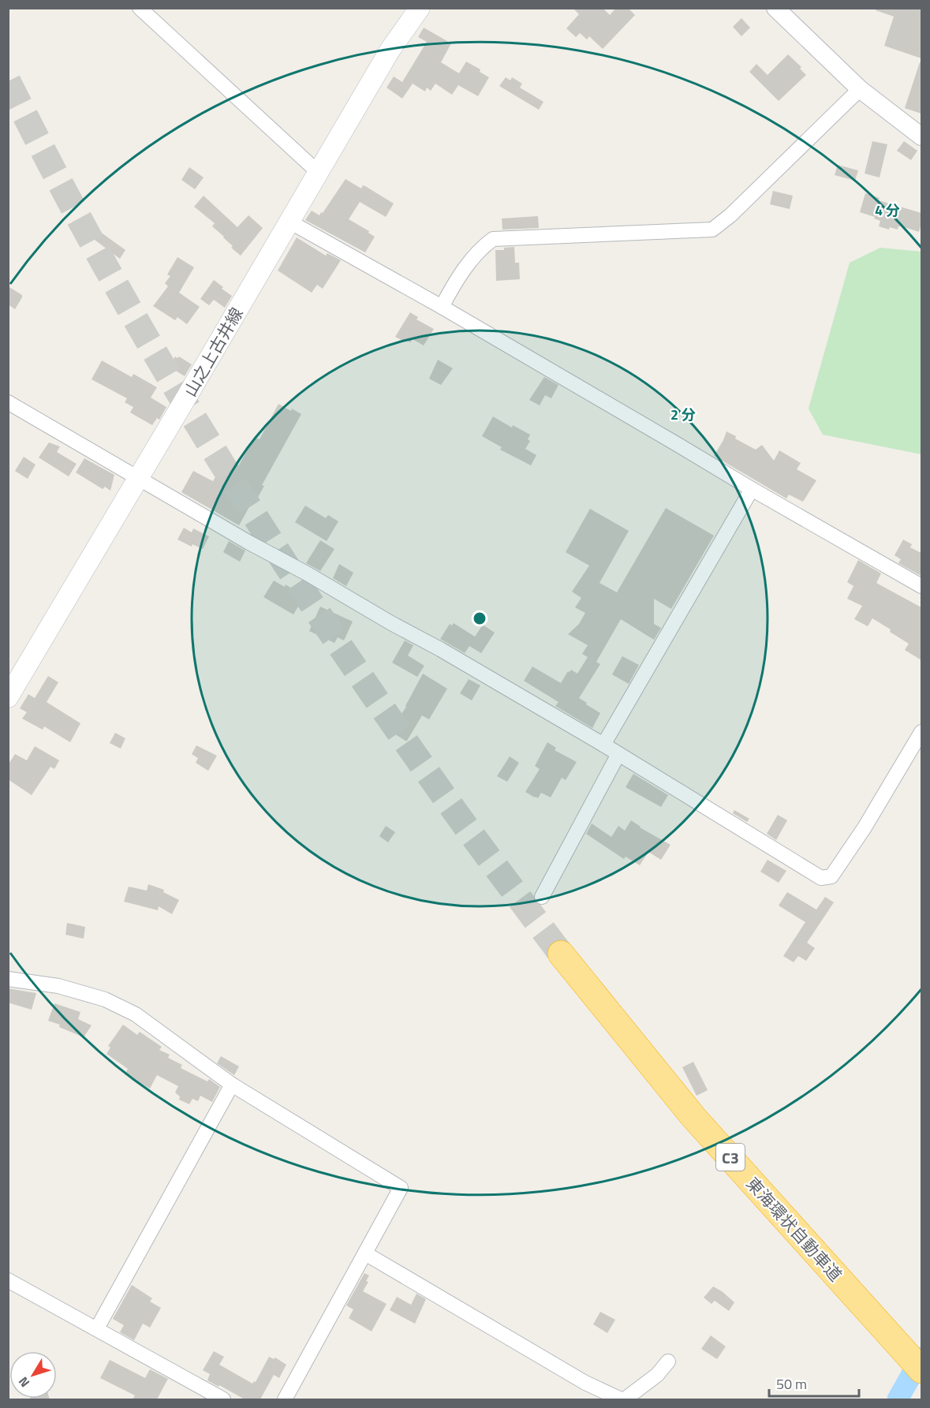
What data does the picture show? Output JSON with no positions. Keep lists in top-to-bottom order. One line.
{"streets":{"highway":["C3","東海環状自動車道"],"main road":["山之上古井線"]},"scale_bar":"50 m","north":"bottom left","rings":["4 分","2 分"]}
